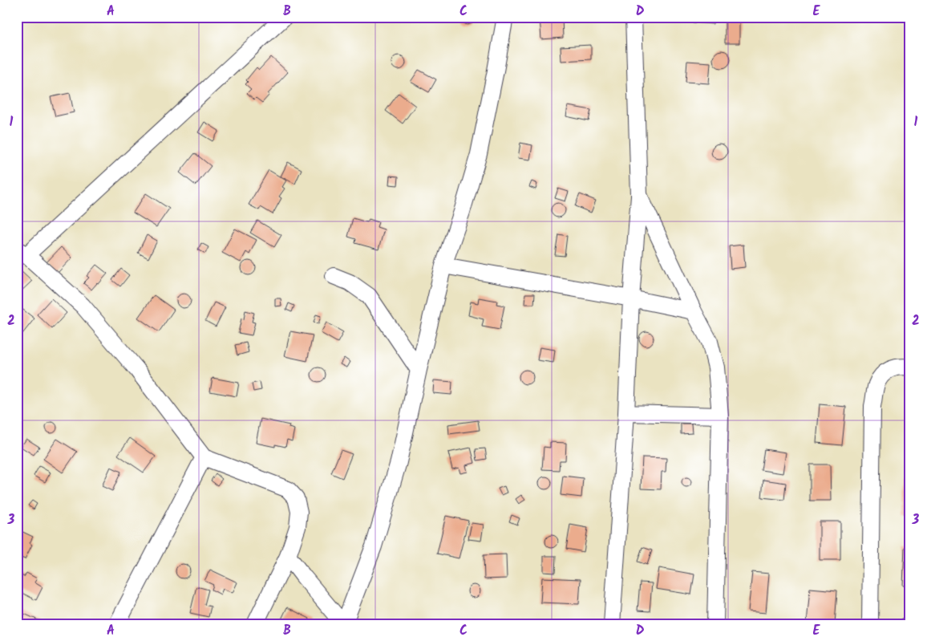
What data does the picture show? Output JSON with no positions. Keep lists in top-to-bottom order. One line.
{"grid":{"columns":["A","B","C","D","E"],"rows":["1","2","3"]}}
